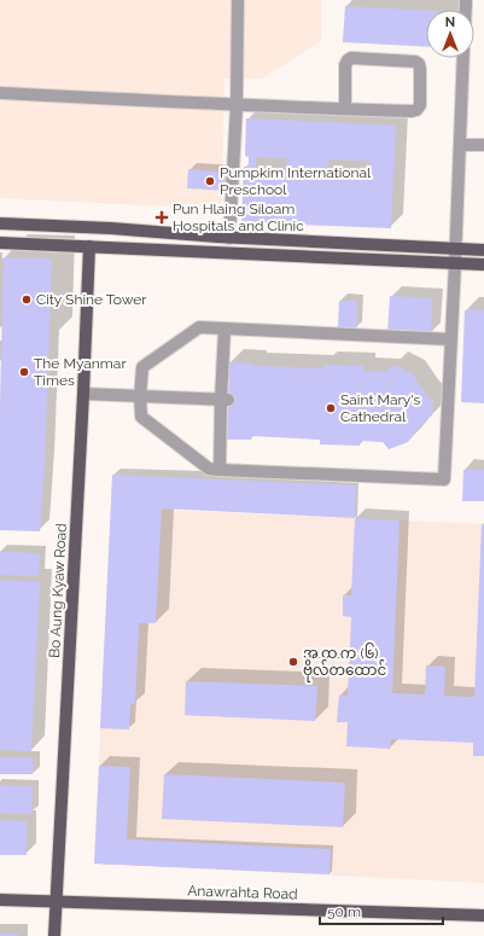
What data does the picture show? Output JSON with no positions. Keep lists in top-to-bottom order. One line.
{"streets":{"main road":["Bo Aung Kyaw Road","Anawrahta Road"]},"crossings":[["Bo Aung Kyaw Road","Anawrahta Road"]],"places":{"other":["Pumpkim International Preschool","City Shine Tower","The Myanmar Times","Saint Mary's Cathedral","အ.ထ.က (၆) ဗိုလ်တထောင်"],"health":["Pun Hlaing Siloam Hospitals and Clinic"]},"scale_bar":"50 m","north":"top"}
